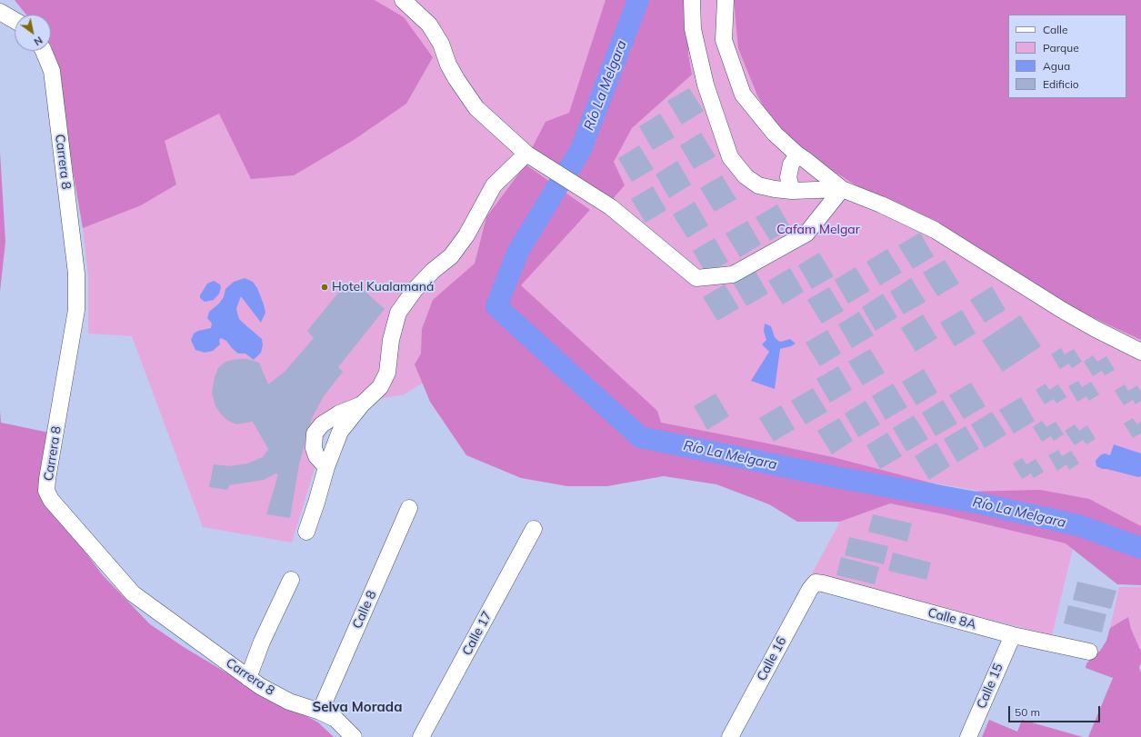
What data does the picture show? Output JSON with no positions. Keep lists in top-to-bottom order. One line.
{"streets":{"street":["Carrera 8","Calle 8","Calle 8A","Calle 17","Calle 16","Calle 15"]},"crossings":[["Carrera 8","Calle 8"],["Calle 8A","Calle 16"],["Calle 8A","Calle 15"]],"districts":["Selva Morada"],"water":["Río La Melgara"],"parks":["Cafam Melgar"],"places":["Hotel Kualamaná"],"legend":["Calle","Parque","Agua","Edificio"],"scale_bar":"50 m","north":"bottom right"}
